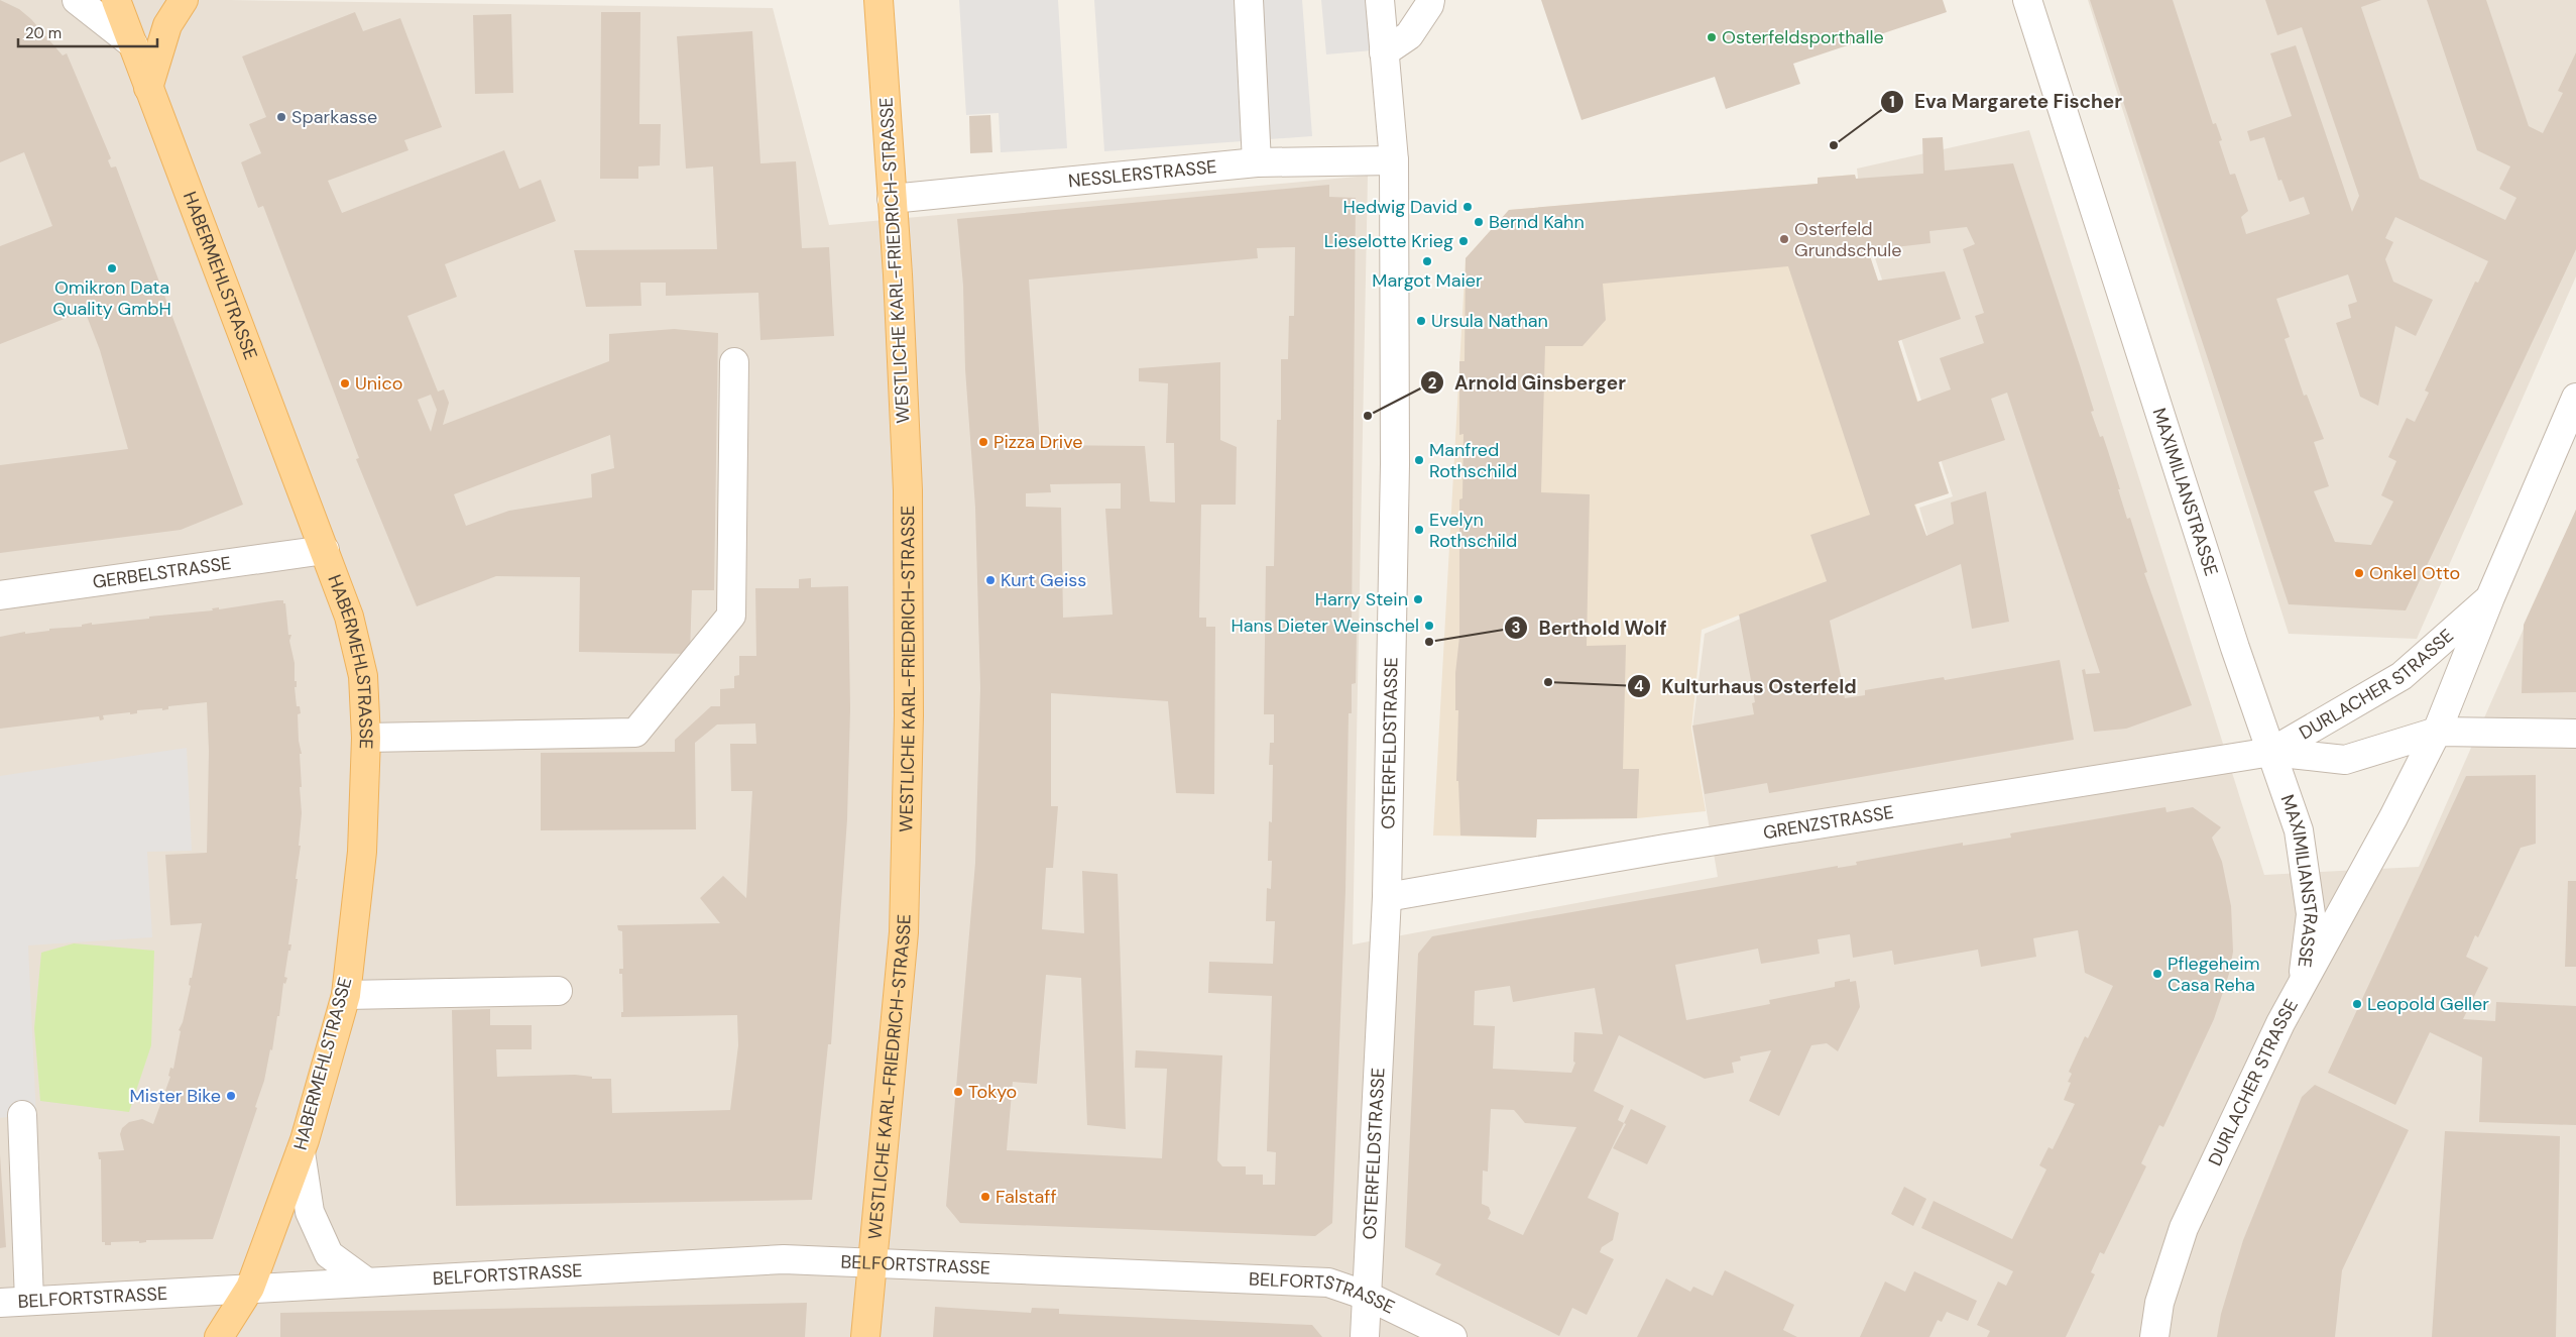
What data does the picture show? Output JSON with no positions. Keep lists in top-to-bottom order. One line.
{"streets":{"main road":["WESTLICHE KARL-FRIEDRICH-STRASSE","HABERMEHLSTRASSE"],"street":["NESSLERSTRASSE","MAXIMILIANSTRASSE","GERBELSTRASSE","DURLACHER STRASSE","OSTERFELDSTRASSE","GRENZSTRASSE","BELFORTSTRASSE"]},"crossings":[["NESSLERSTRASSE","WESTLICHE KARL-FRIEDRICH-STRASSE"],["NESSLERSTRASSE","OSTERFELDSTRASSE"],["WESTLICHE KARL-FRIEDRICH-STRASSE","BELFORTSTRASSE"],["HABERMEHLSTRASSE","GERBELSTRASSE"],["HABERMEHLSTRASSE","BELFORTSTRASSE"],["MAXIMILIANSTRASSE","DURLACHER STRASSE"],["MAXIMILIANSTRASSE","GRENZSTRASSE"],["DURLACHER STRASSE","GRENZSTRASSE"],["OSTERFELDSTRASSE","GRENZSTRASSE"],["OSTERFELDSTRASSE","BELFORTSTRASSE"]],"places":["Osterfeldsporthalle","Sparkasse","Eva Margarete Fischer","Hedwig David","Bernd Kahn","Osterfeld Grundschule","Lieselotte Krieg","Margot Maier","Omikron Data Quality GmbH","Ursula Nathan","Unico","Arnold Ginsberger","Pizza Drive","Manfred Rothschild","Evelyn Rothschild","Onkel Otto","Kurt Geiss","Harry Stein","Hans Dieter Weinschel","Berthold Wolf","Kulturhaus Osterfeld","Pflegeheim Casa Reha","Leopold Geller","Tokyo","Mister Bike","Falstaff"],"scale_bar":"20 m"}
